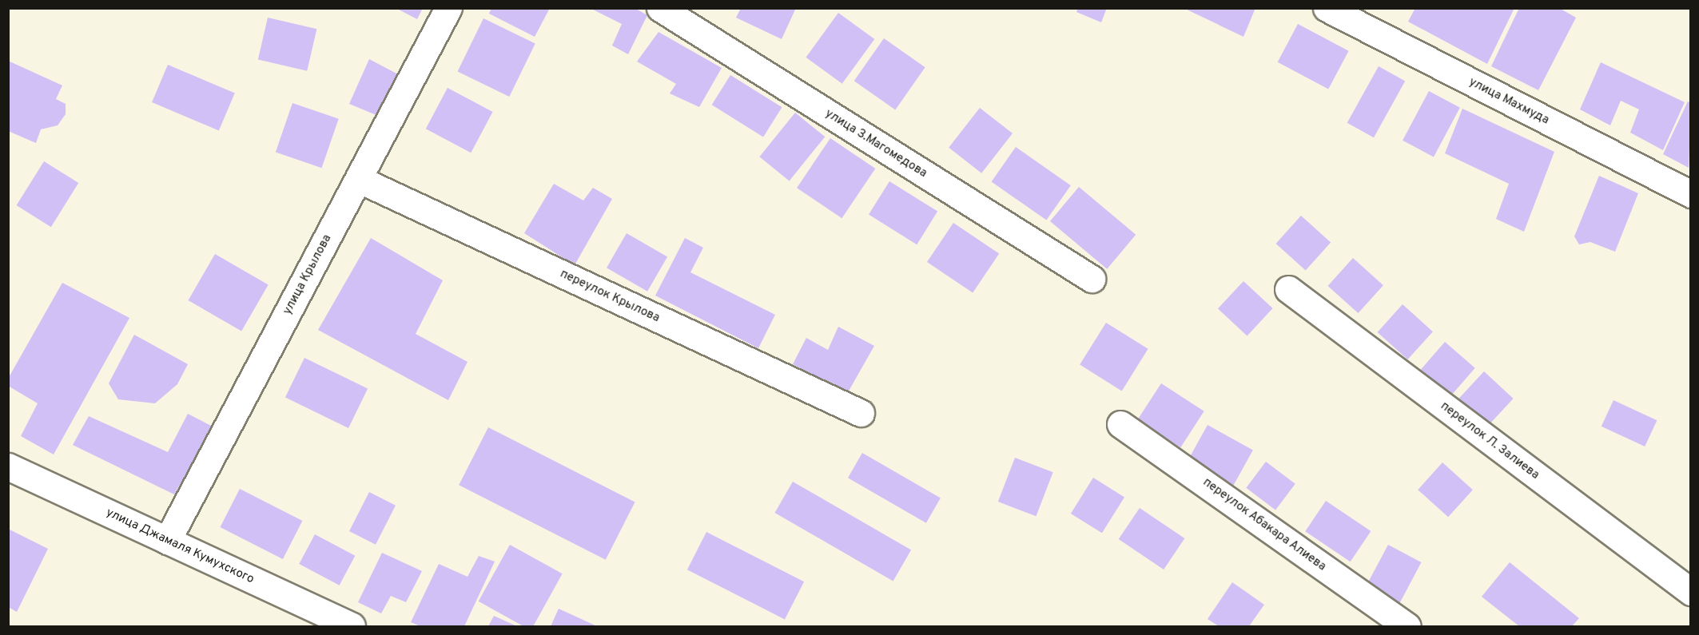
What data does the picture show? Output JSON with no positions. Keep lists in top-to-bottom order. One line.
{"streets":{"street":["улица Махмуда","улица З.Магомедова","улица Крылова","переулок Крылова","переулок Л. Залиева","переулок Абакара Алиева","улица Джамаля Кумухского"]},"crossings":[["улица Крылова","переулок Крылова"],["улица Крылова","улица Джамаля Кумухского"]]}
